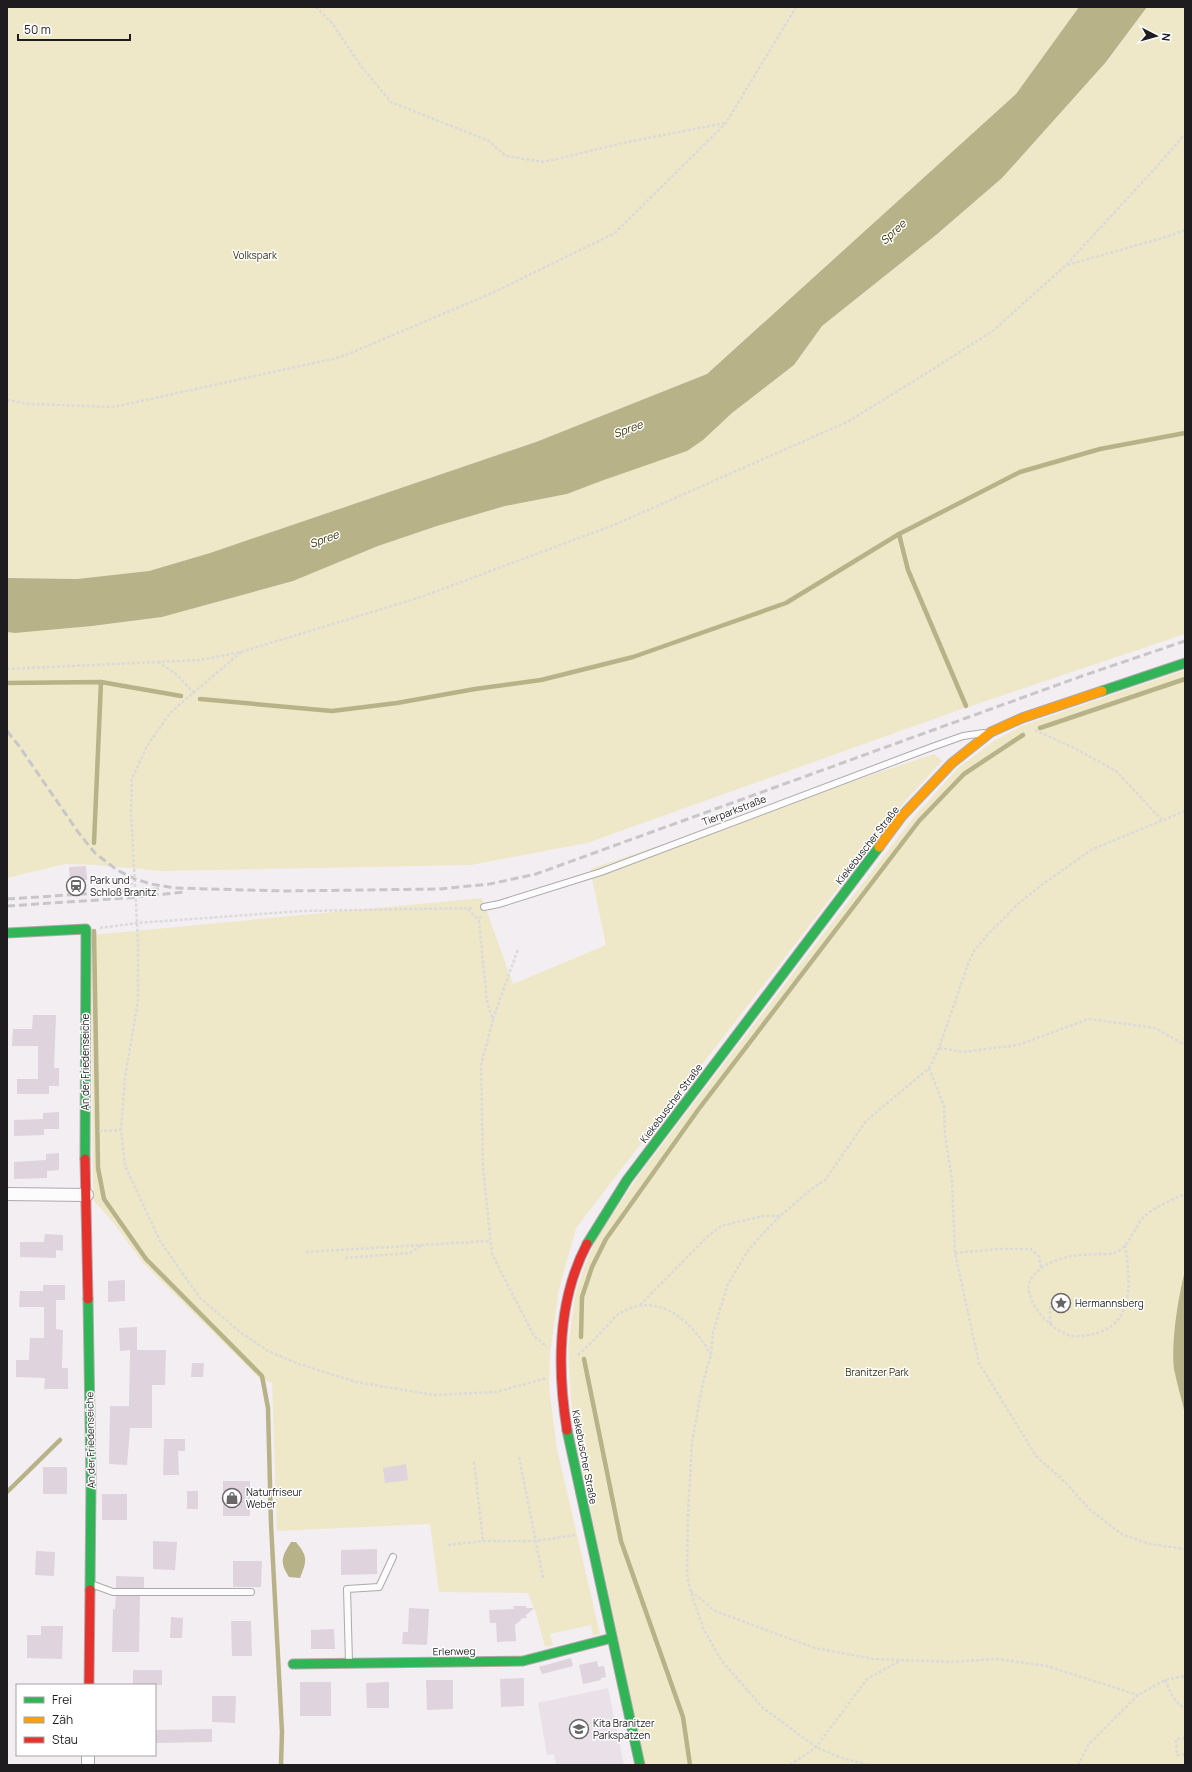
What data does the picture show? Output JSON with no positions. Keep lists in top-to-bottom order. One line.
{"streets":{"street":["Kiekebuscher Straße","An der Friedenseiche","Erlenweg"],"lane":["Tierparkstraße"]},"crossings":[["Tierparkstraße","Kiekebuscher Straße"],["Kiekebuscher Straße","Erlenweg"]],"water":["Spree"],"parks":["Volkspark","Branitzer Park"],"places":{"station":["Park und Schloß Branitz"],"place":["Hermannsberg"],"shop":["Naturfriseur Weber"],"school or university":["Kita Branitzer Parkspatzen"]},"legend":["Frei","Zäh","Stau"],"scale_bar":"50 m","north":"right"}
